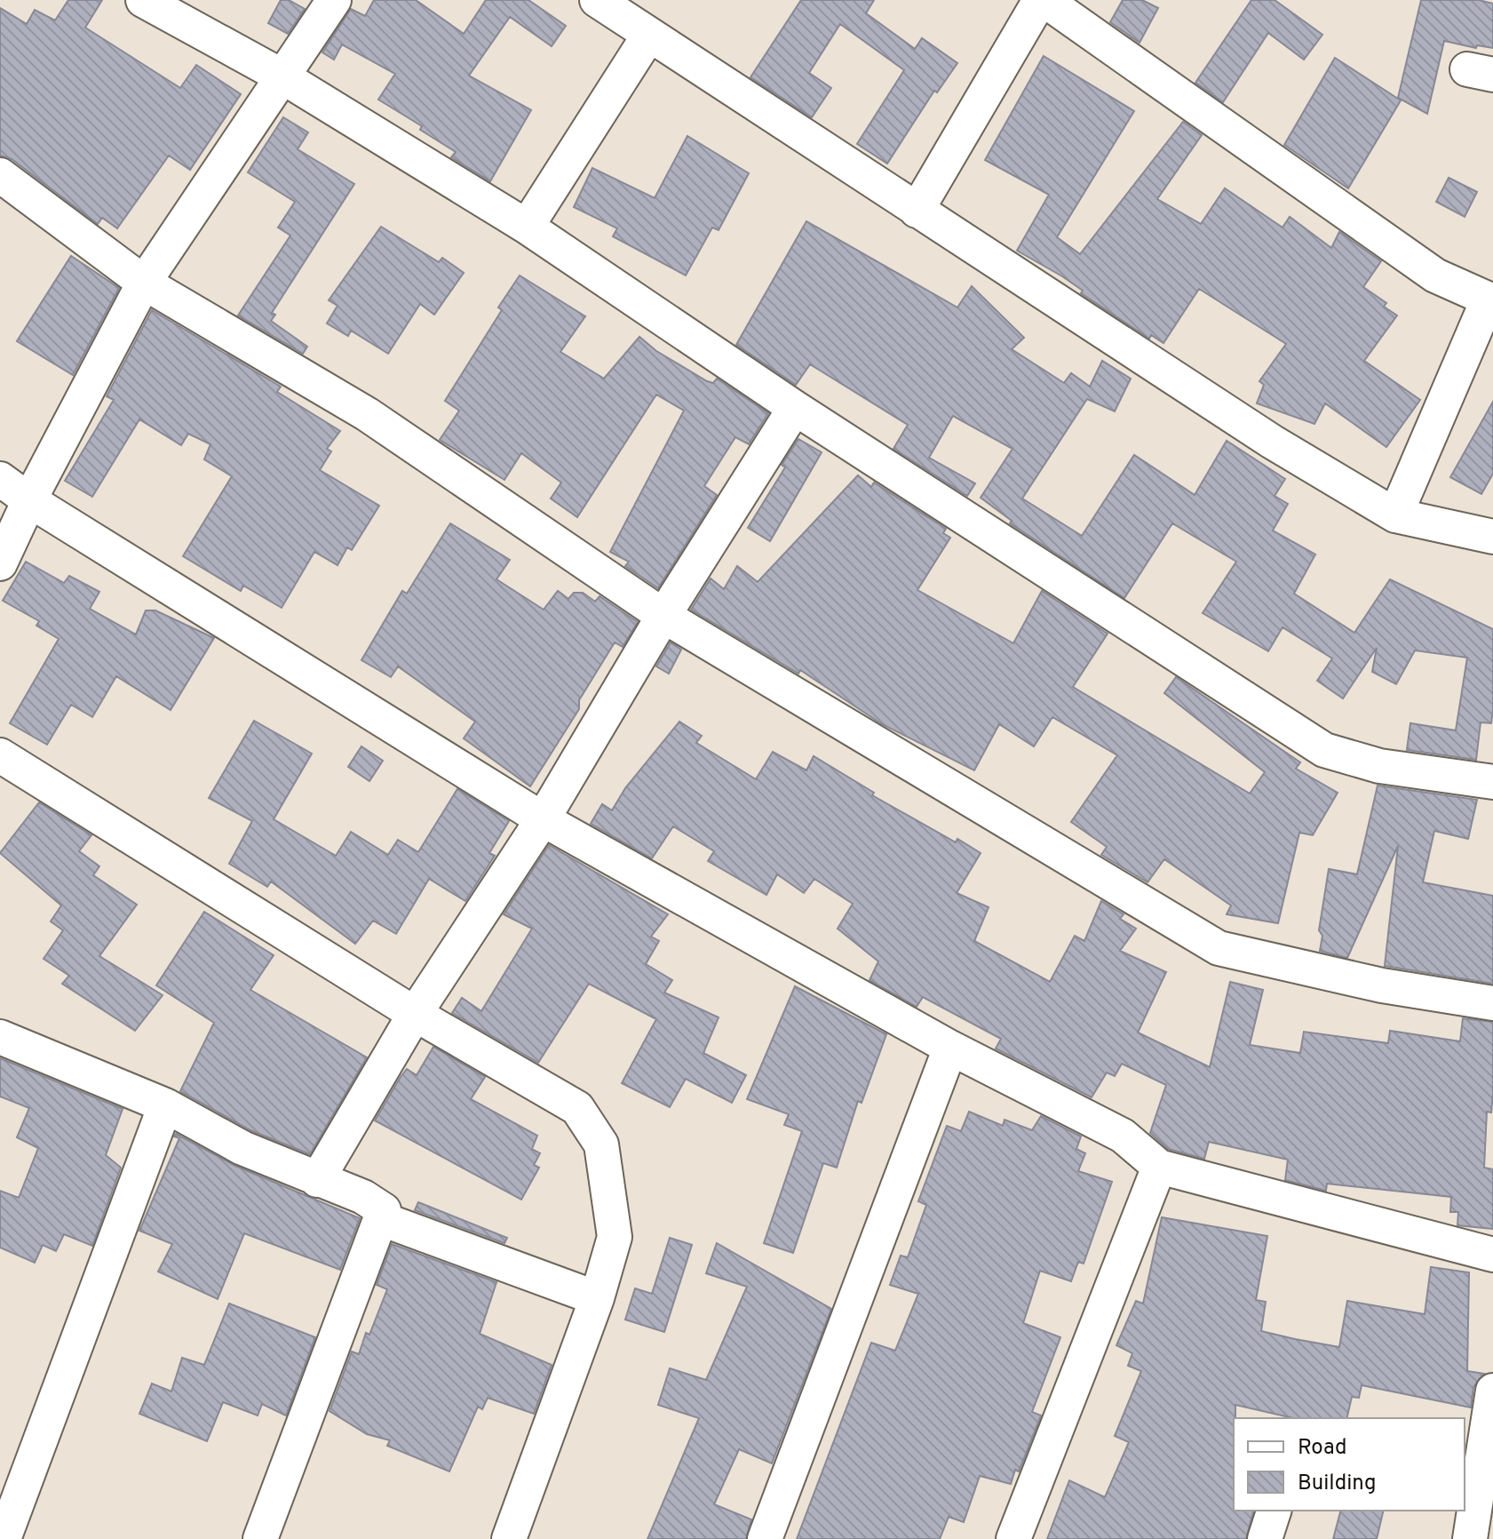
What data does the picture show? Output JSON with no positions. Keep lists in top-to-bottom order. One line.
{"legend":["Road","Building"]}
